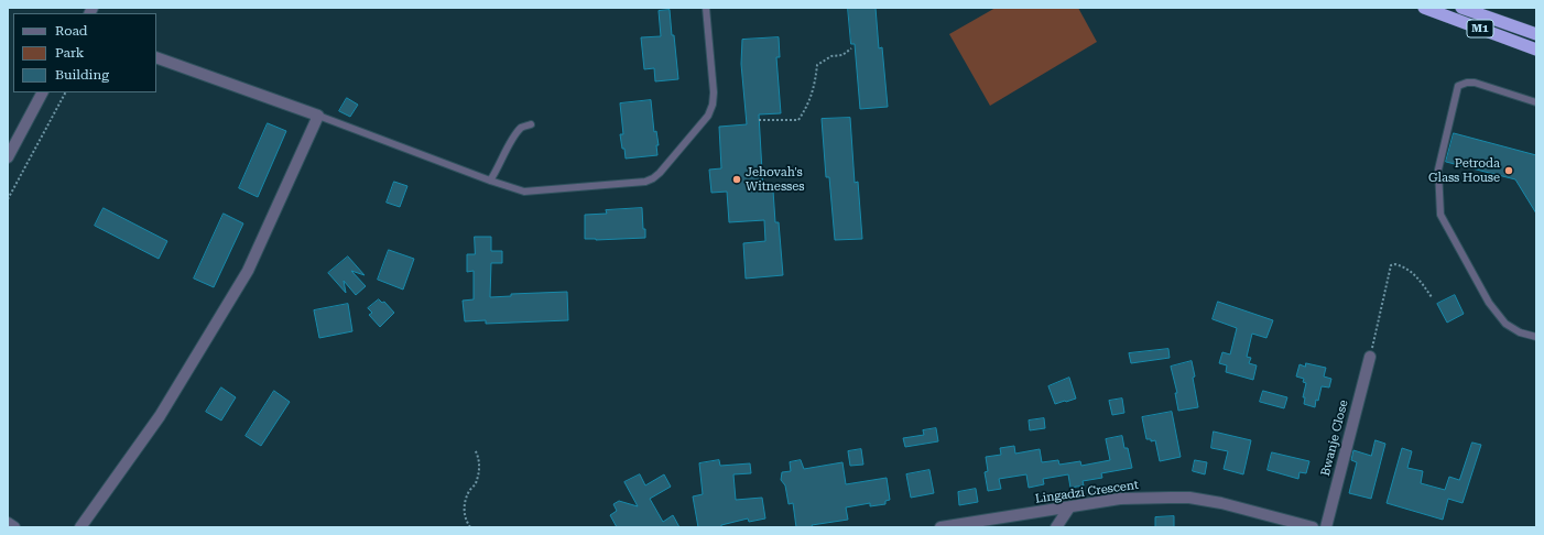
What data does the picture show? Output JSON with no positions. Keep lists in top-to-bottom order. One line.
{"streets":{"highway":["M1"],"street":["Bwanje Close","Lingadzi Crescent"]},"places":["Petroda Glass House","Jehovah's Witnesses"],"legend":["Road","Park","Building"]}
